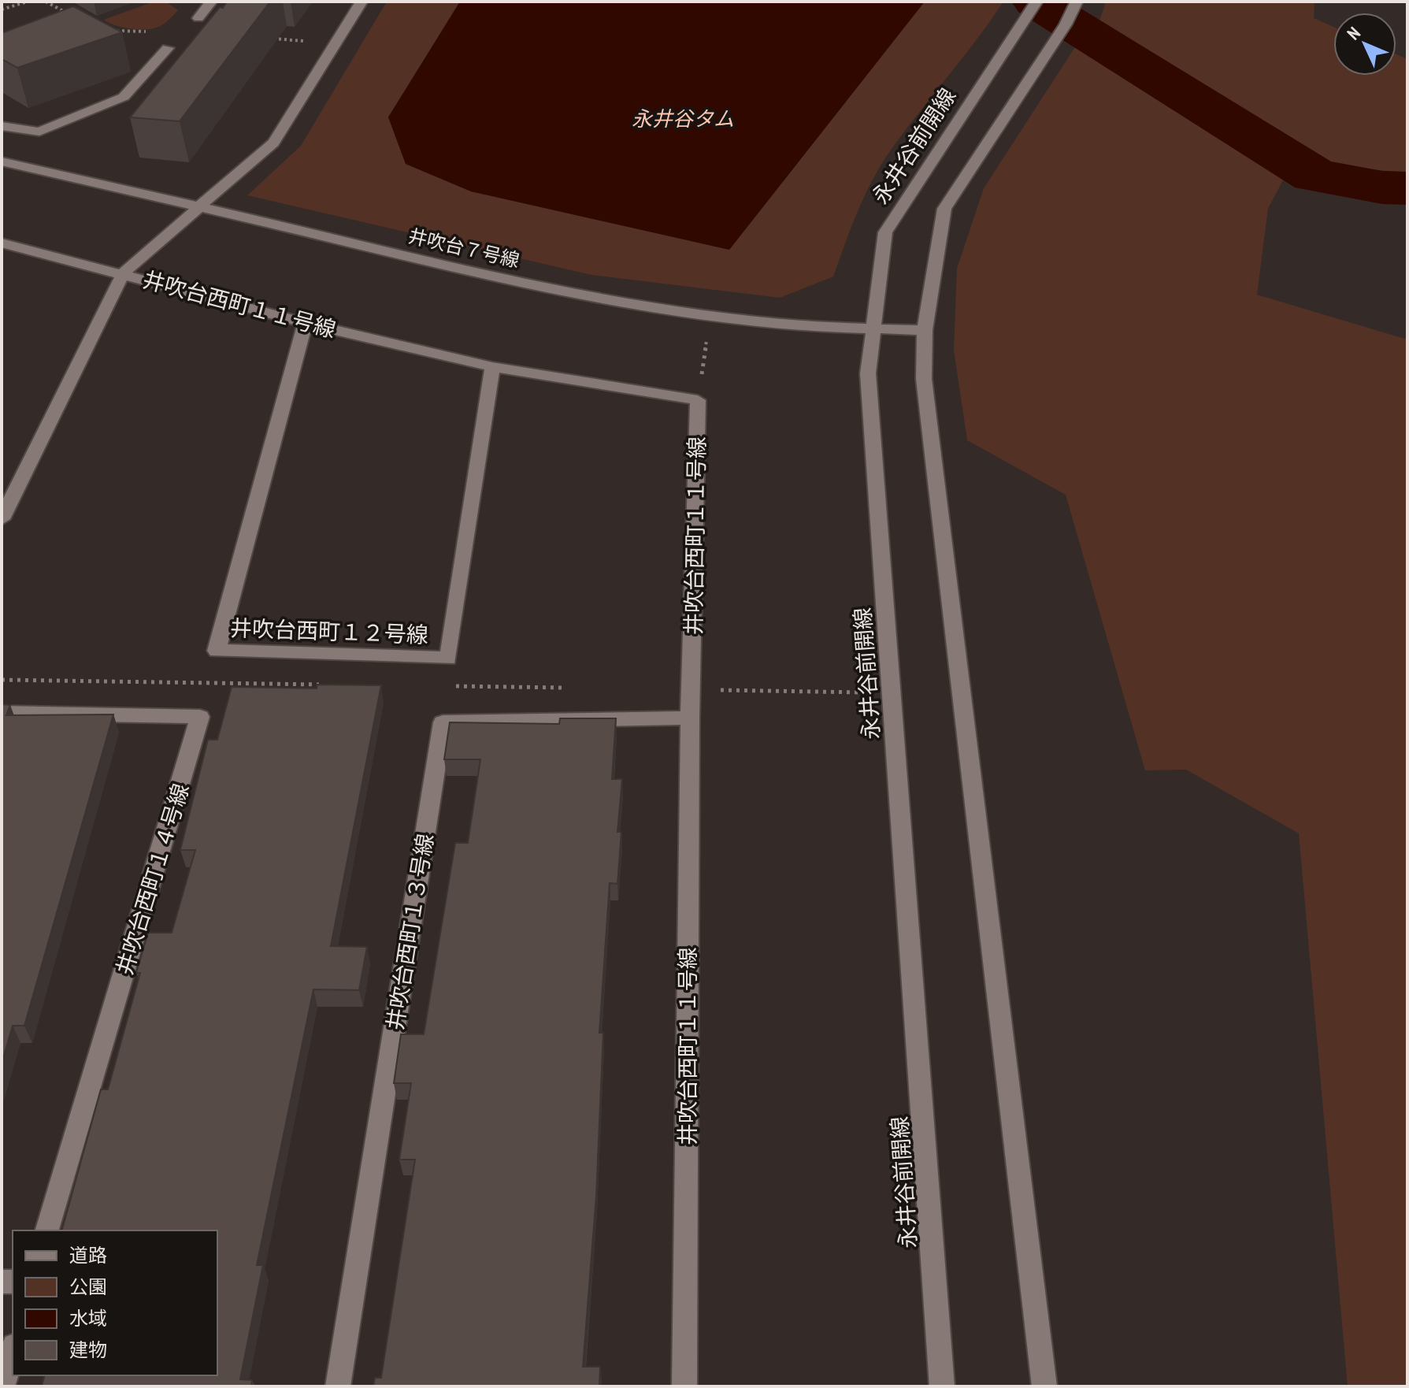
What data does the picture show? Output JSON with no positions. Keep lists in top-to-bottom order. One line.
{"streets":{"street":["永井谷前開線","井吹台７号線","井吹台西町１１号線","井吹台西町１２号線","井吹台西町１４号線","井吹台西町１３号線"]},"crossings":[["永井谷前開線","井吹台７号線"],["井吹台西町１１号線","井吹台西町１２号線"],["井吹台西町１１号線","井吹台西町１３号線"]],"water":["永井谷タム"],"legend":["道路","公園","水域","建物"],"north":"top left"}
